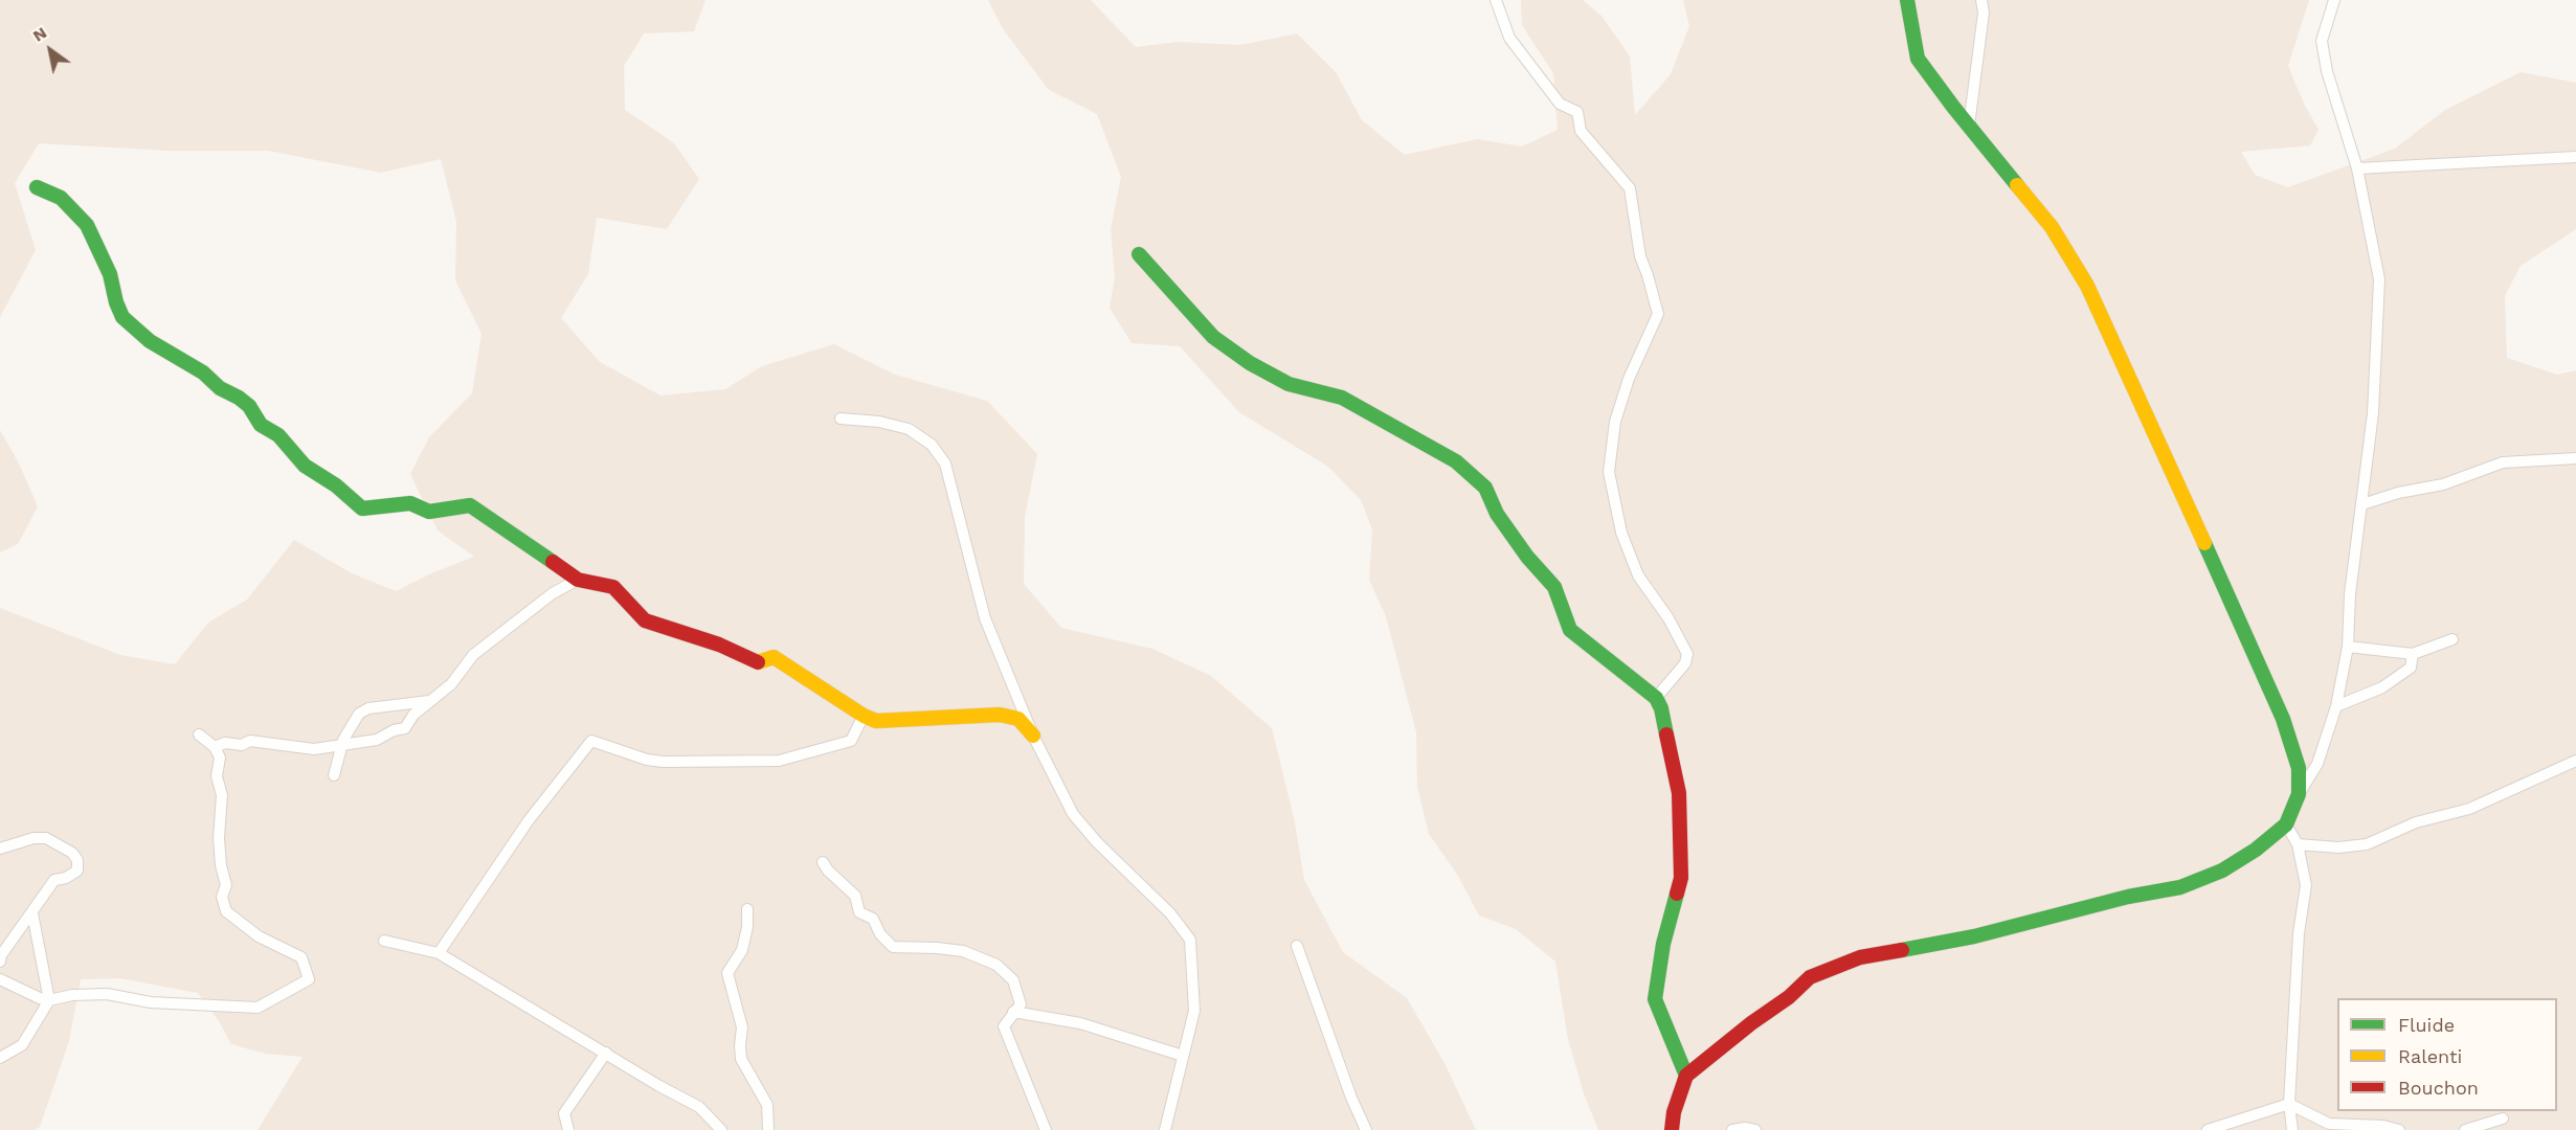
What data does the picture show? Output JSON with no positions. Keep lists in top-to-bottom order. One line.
{"legend":["Fluide","Ralenti","Bouchon"],"north":"top left"}
